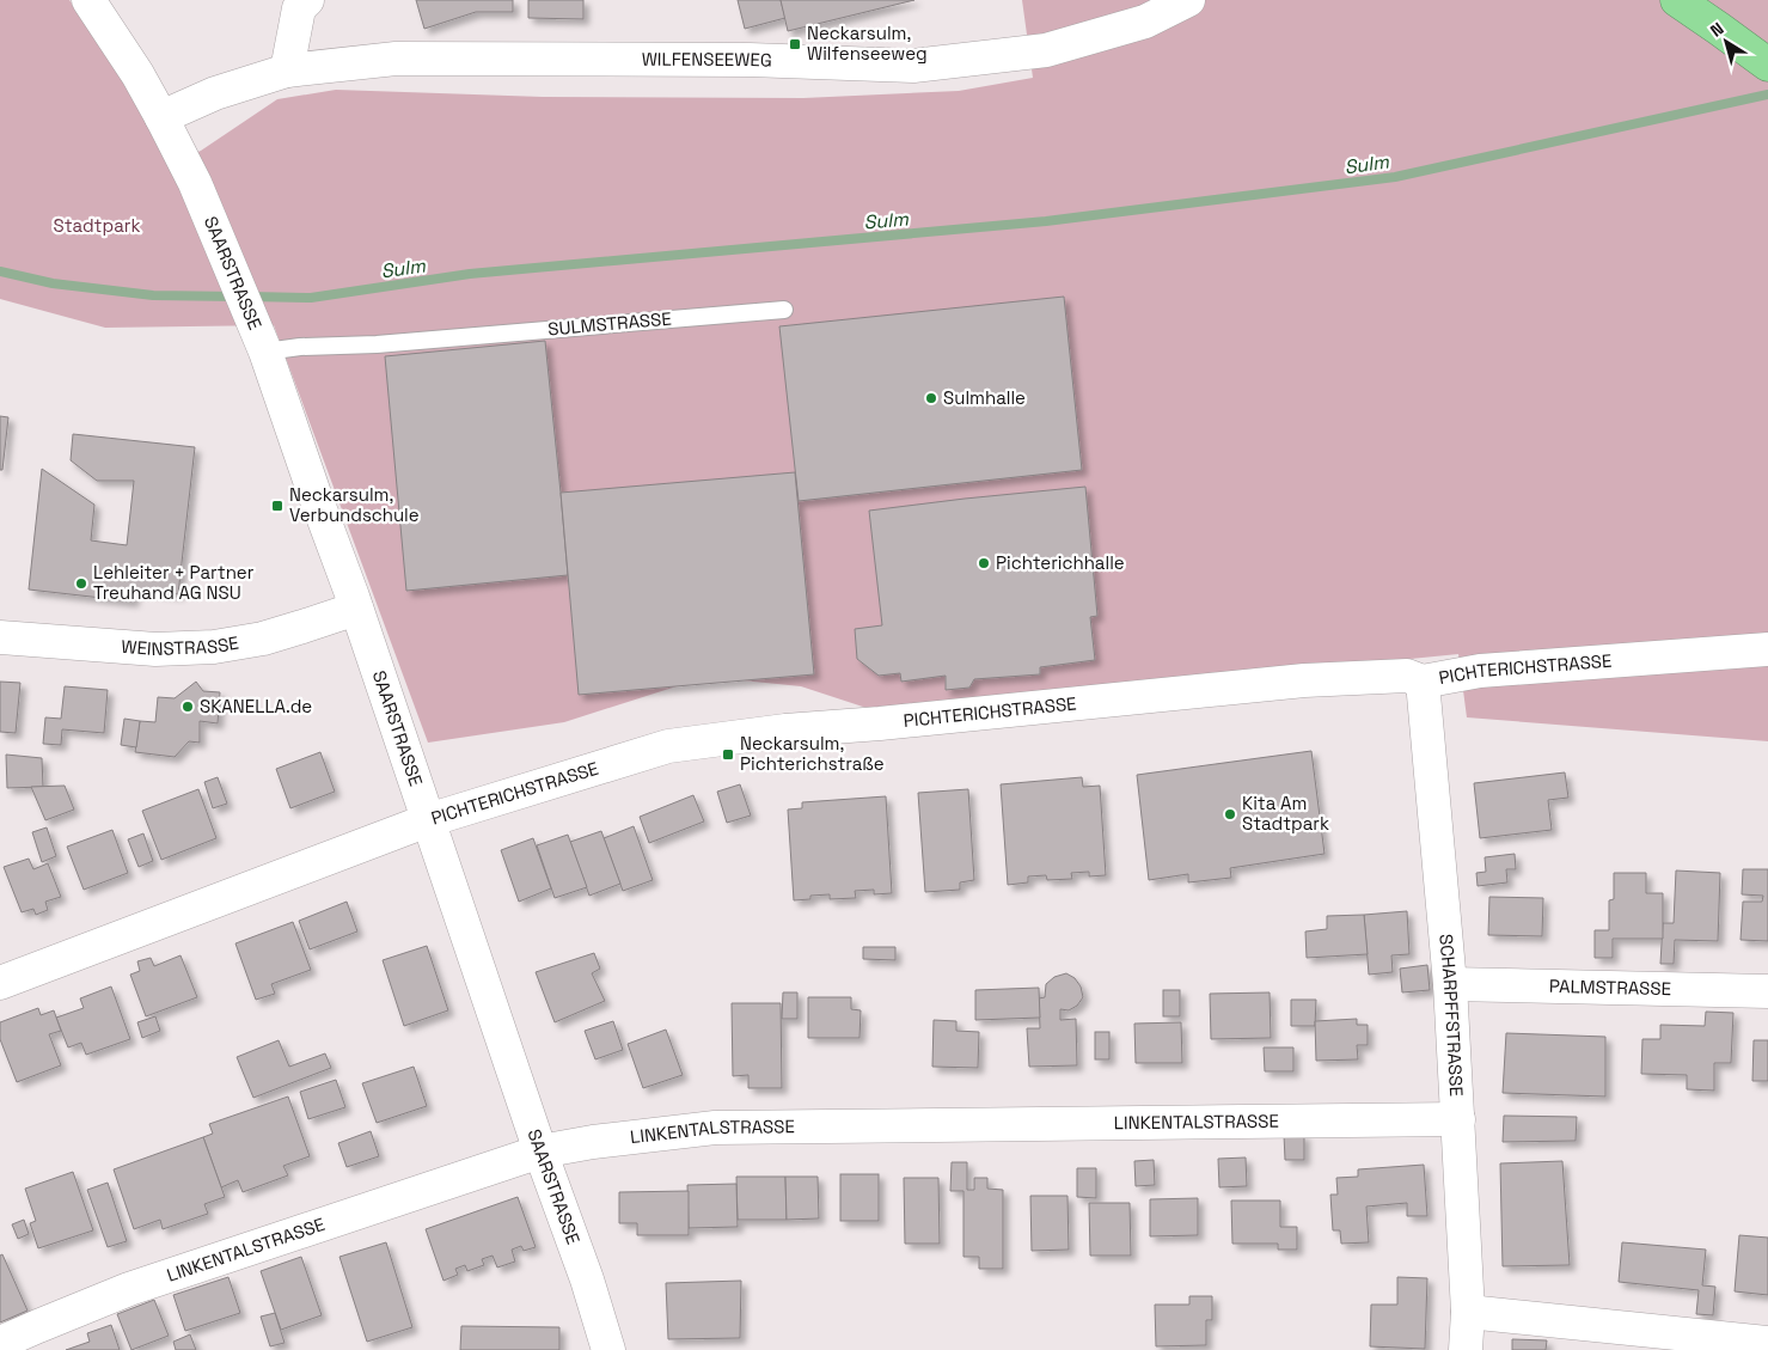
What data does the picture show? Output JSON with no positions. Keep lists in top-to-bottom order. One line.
{"streets":{"street":["WILFENSEEWEG","SAARSTRASSE","WEINSTRASSE","PICHTERICHSTRASSE","PALMSTRASSE","SCHARPFFSTRASSE","LINKENTALSTRASSE"],"lane":["SULMSTRASSE"]},"crossings":[["WILFENSEEWEG","SAARSTRASSE"],["SAARSTRASSE","SULMSTRASSE"],["SAARSTRASSE","WEINSTRASSE"],["SAARSTRASSE","PICHTERICHSTRASSE"],["SAARSTRASSE","LINKENTALSTRASSE"],["PICHTERICHSTRASSE","SCHARPFFSTRASSE"],["PALMSTRASSE","SCHARPFFSTRASSE"],["SCHARPFFSTRASSE","LINKENTALSTRASSE"]],"water":["Sulm"],"parks":["Stadtpark"],"places":{"transit":["Neckarsulm, Wilfenseeweg","Neckarsulm, Verbundschule","Neckarsulm, Pichterichstraße"],"other":["Sulmhalle","Pichterichhalle","Lehleiter + Partner Treuhand AG NSU","SKANELLA.de","Kita Am Stadtpark"]},"north":"top left"}
